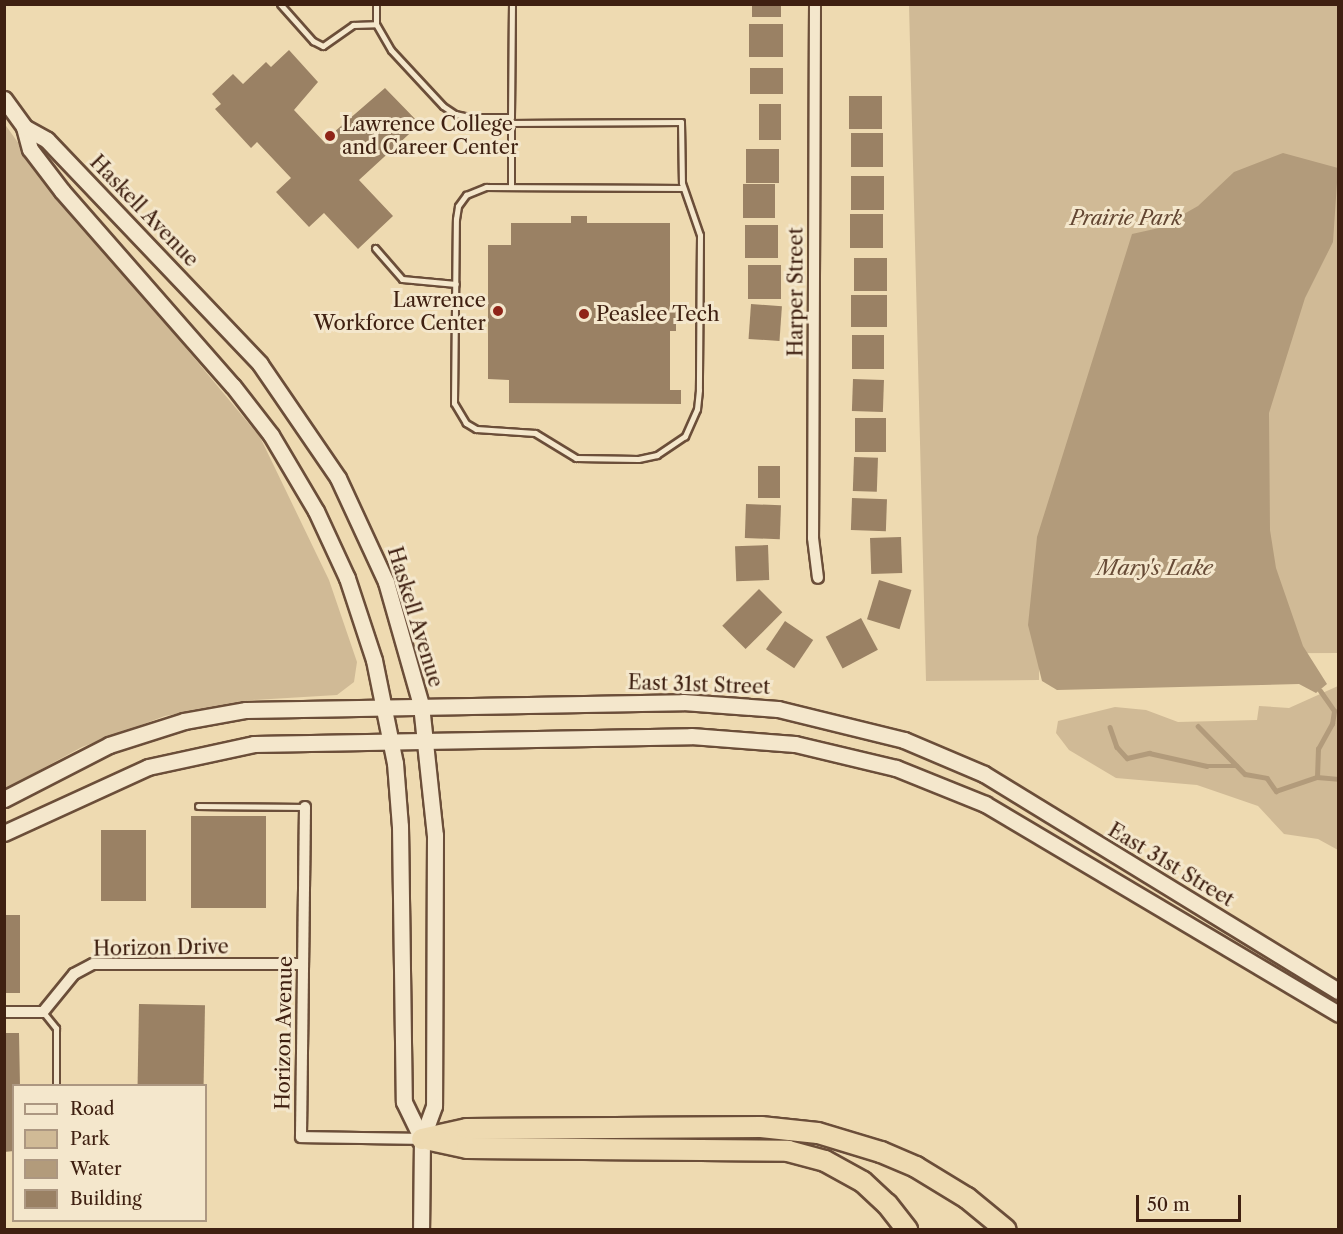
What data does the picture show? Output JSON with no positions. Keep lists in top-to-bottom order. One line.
{"streets":{"main road":["Haskell Avenue","East 31st Street"],"street":["Harper Street","Horizon Drive","Horizon Avenue"]},"crossings":[["Haskell Avenue","East 31st Street"],["Haskell Avenue","Horizon Avenue"],["Horizon Drive","Horizon Avenue"]],"water":["Mary's Lake"],"parks":["Prairie Park"],"places":["Lawrence College and Career Center","Lawrence Workforce Center","Peaslee Tech"],"legend":["Road","Park","Water","Building"],"scale_bar":"50 m"}
